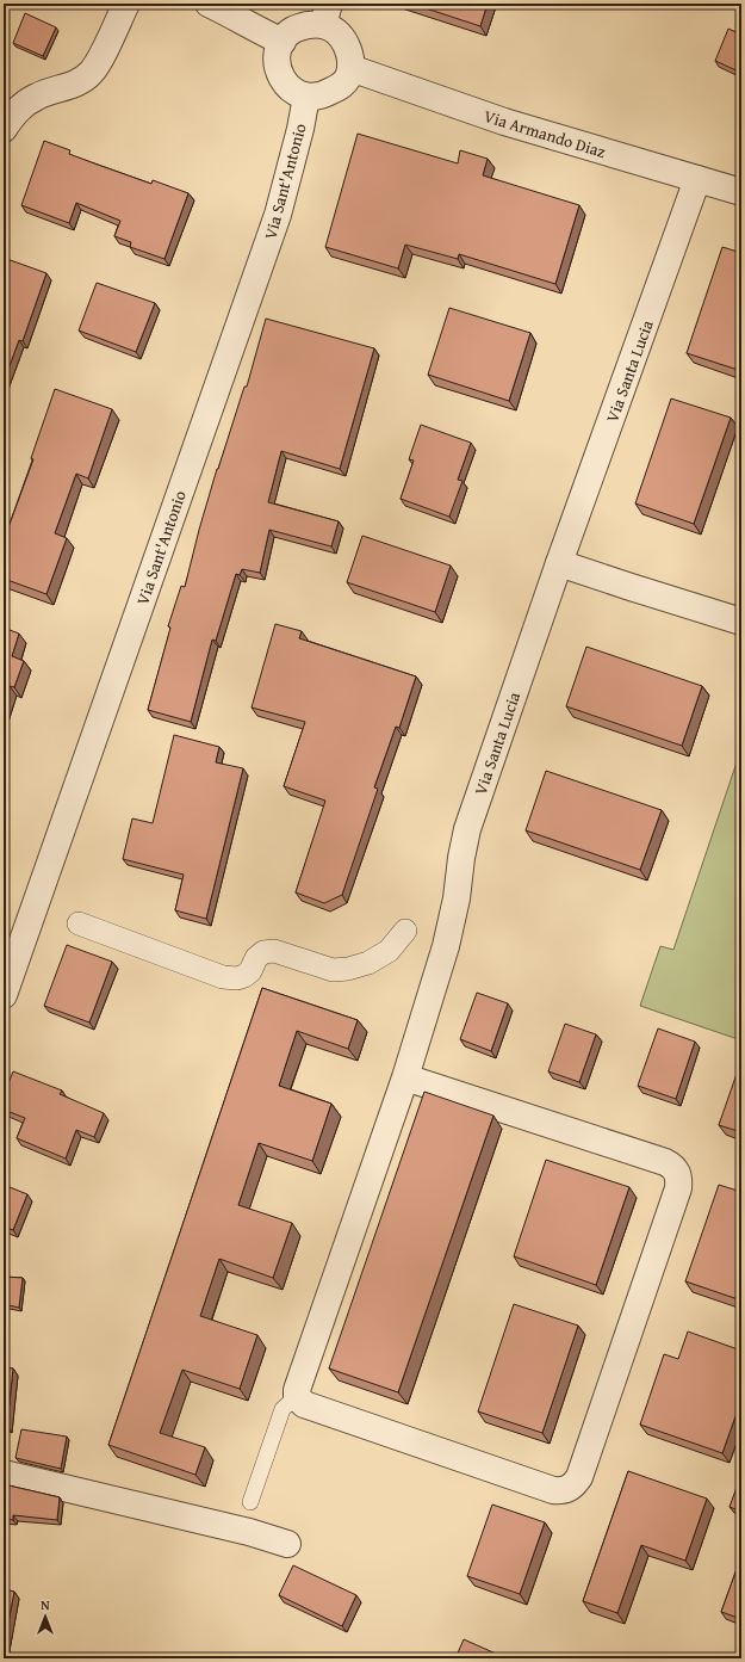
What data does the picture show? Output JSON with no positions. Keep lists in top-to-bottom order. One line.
{"streets":{"street":["Via Armando Diaz","Via Sant'Antonio","Via Santa Lucia"]},"crossings":[["Via Armando Diaz","Via Sant'Antonio"],["Via Armando Diaz","Via Santa Lucia"]],"north":"top"}
